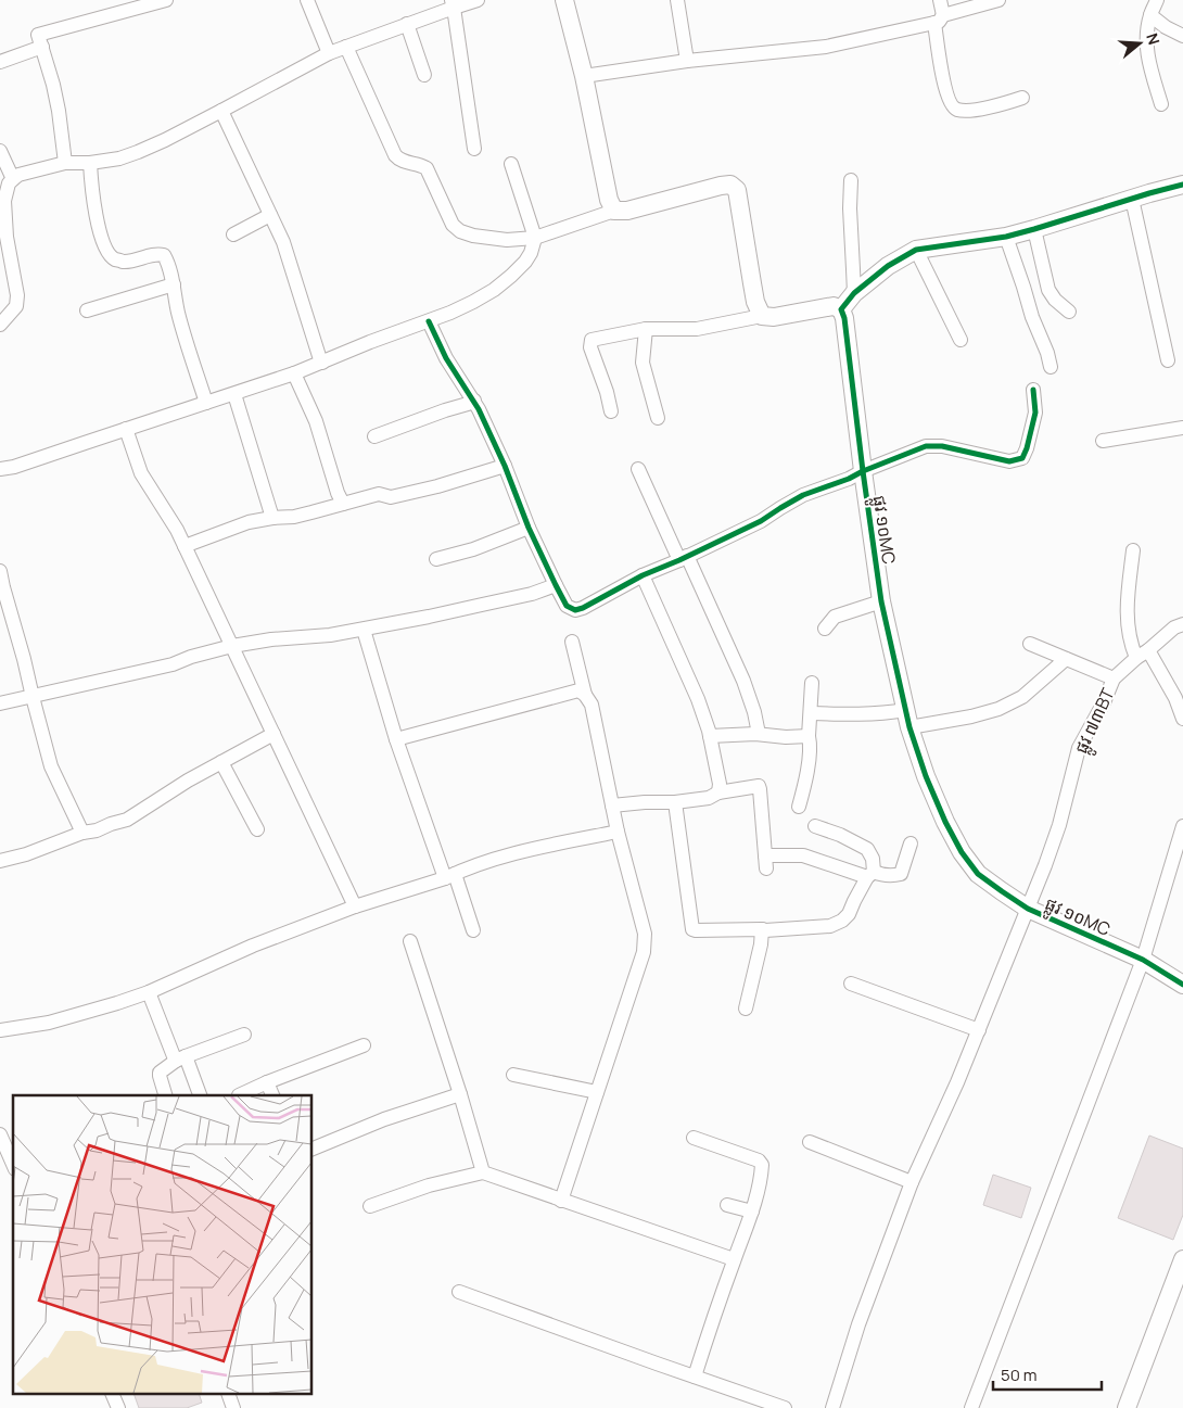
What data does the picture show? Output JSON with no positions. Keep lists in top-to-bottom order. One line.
{"streets":{"street":["ផ្លូវ ១០MC","ផ្លូវ ៧៣BT"]},"crossings":[["ផ្លូវ ១០MC","ផ្លូវ ៧៣BT"]],"scale_bar":"50 m","north":"right"}
